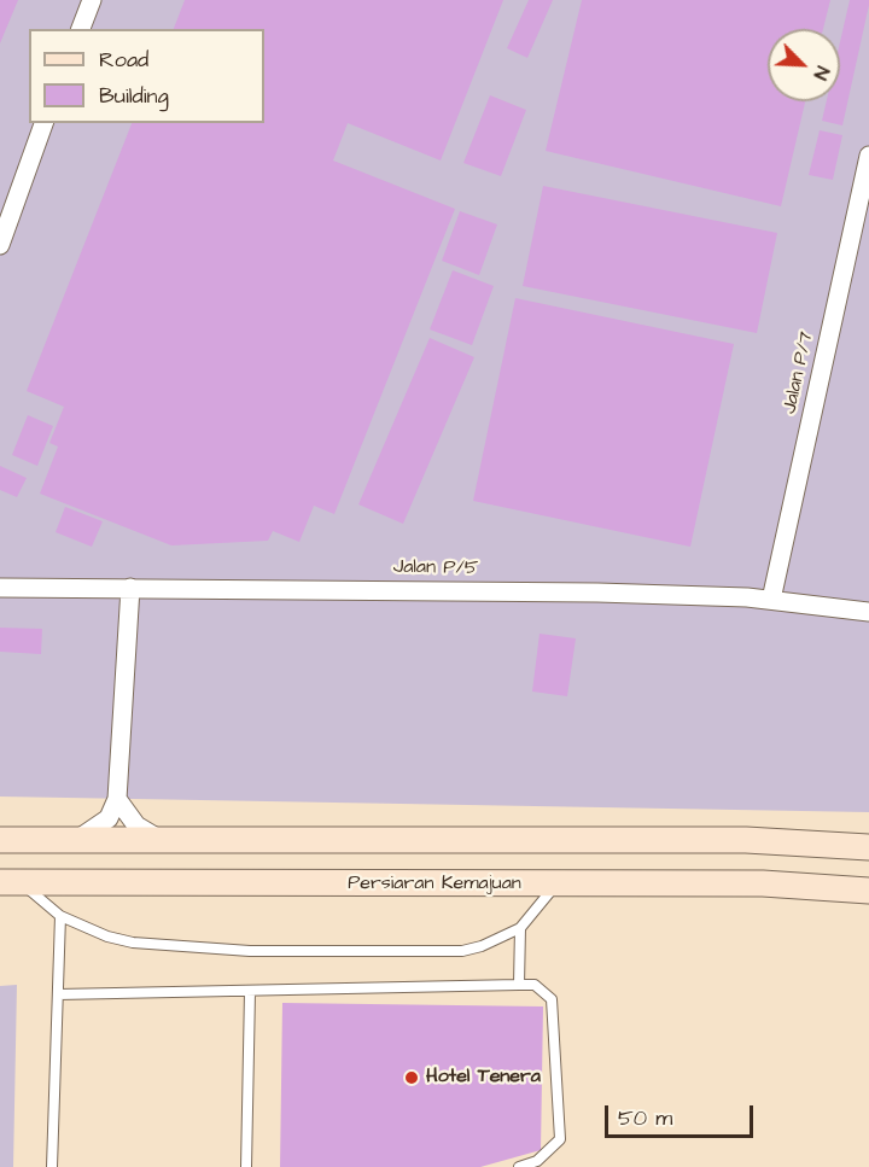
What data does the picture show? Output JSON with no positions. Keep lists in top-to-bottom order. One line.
{"streets":{"main road":["Persiaran Kemajuan"],"street":["Jalan P/7","Jalan P/5"]},"crossings":[["Jalan P/7","Jalan P/5"]],"places":["Hotel Tenera"],"legend":["Road","Building"],"scale_bar":"50 m","north":"bottom right"}
